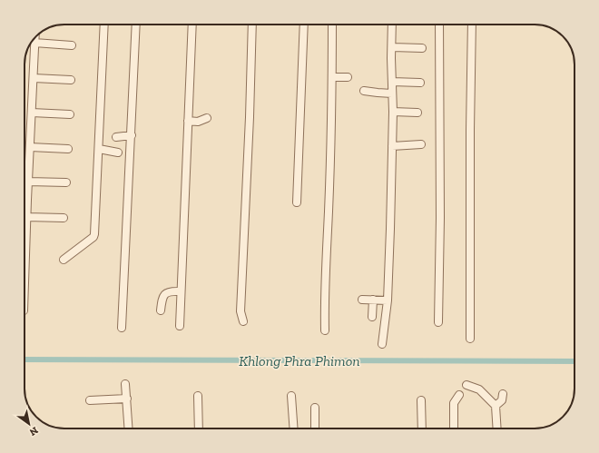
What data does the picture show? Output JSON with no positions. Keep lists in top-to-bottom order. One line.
{"water":["Khlong Phra Phimon"],"north":"bottom right"}
